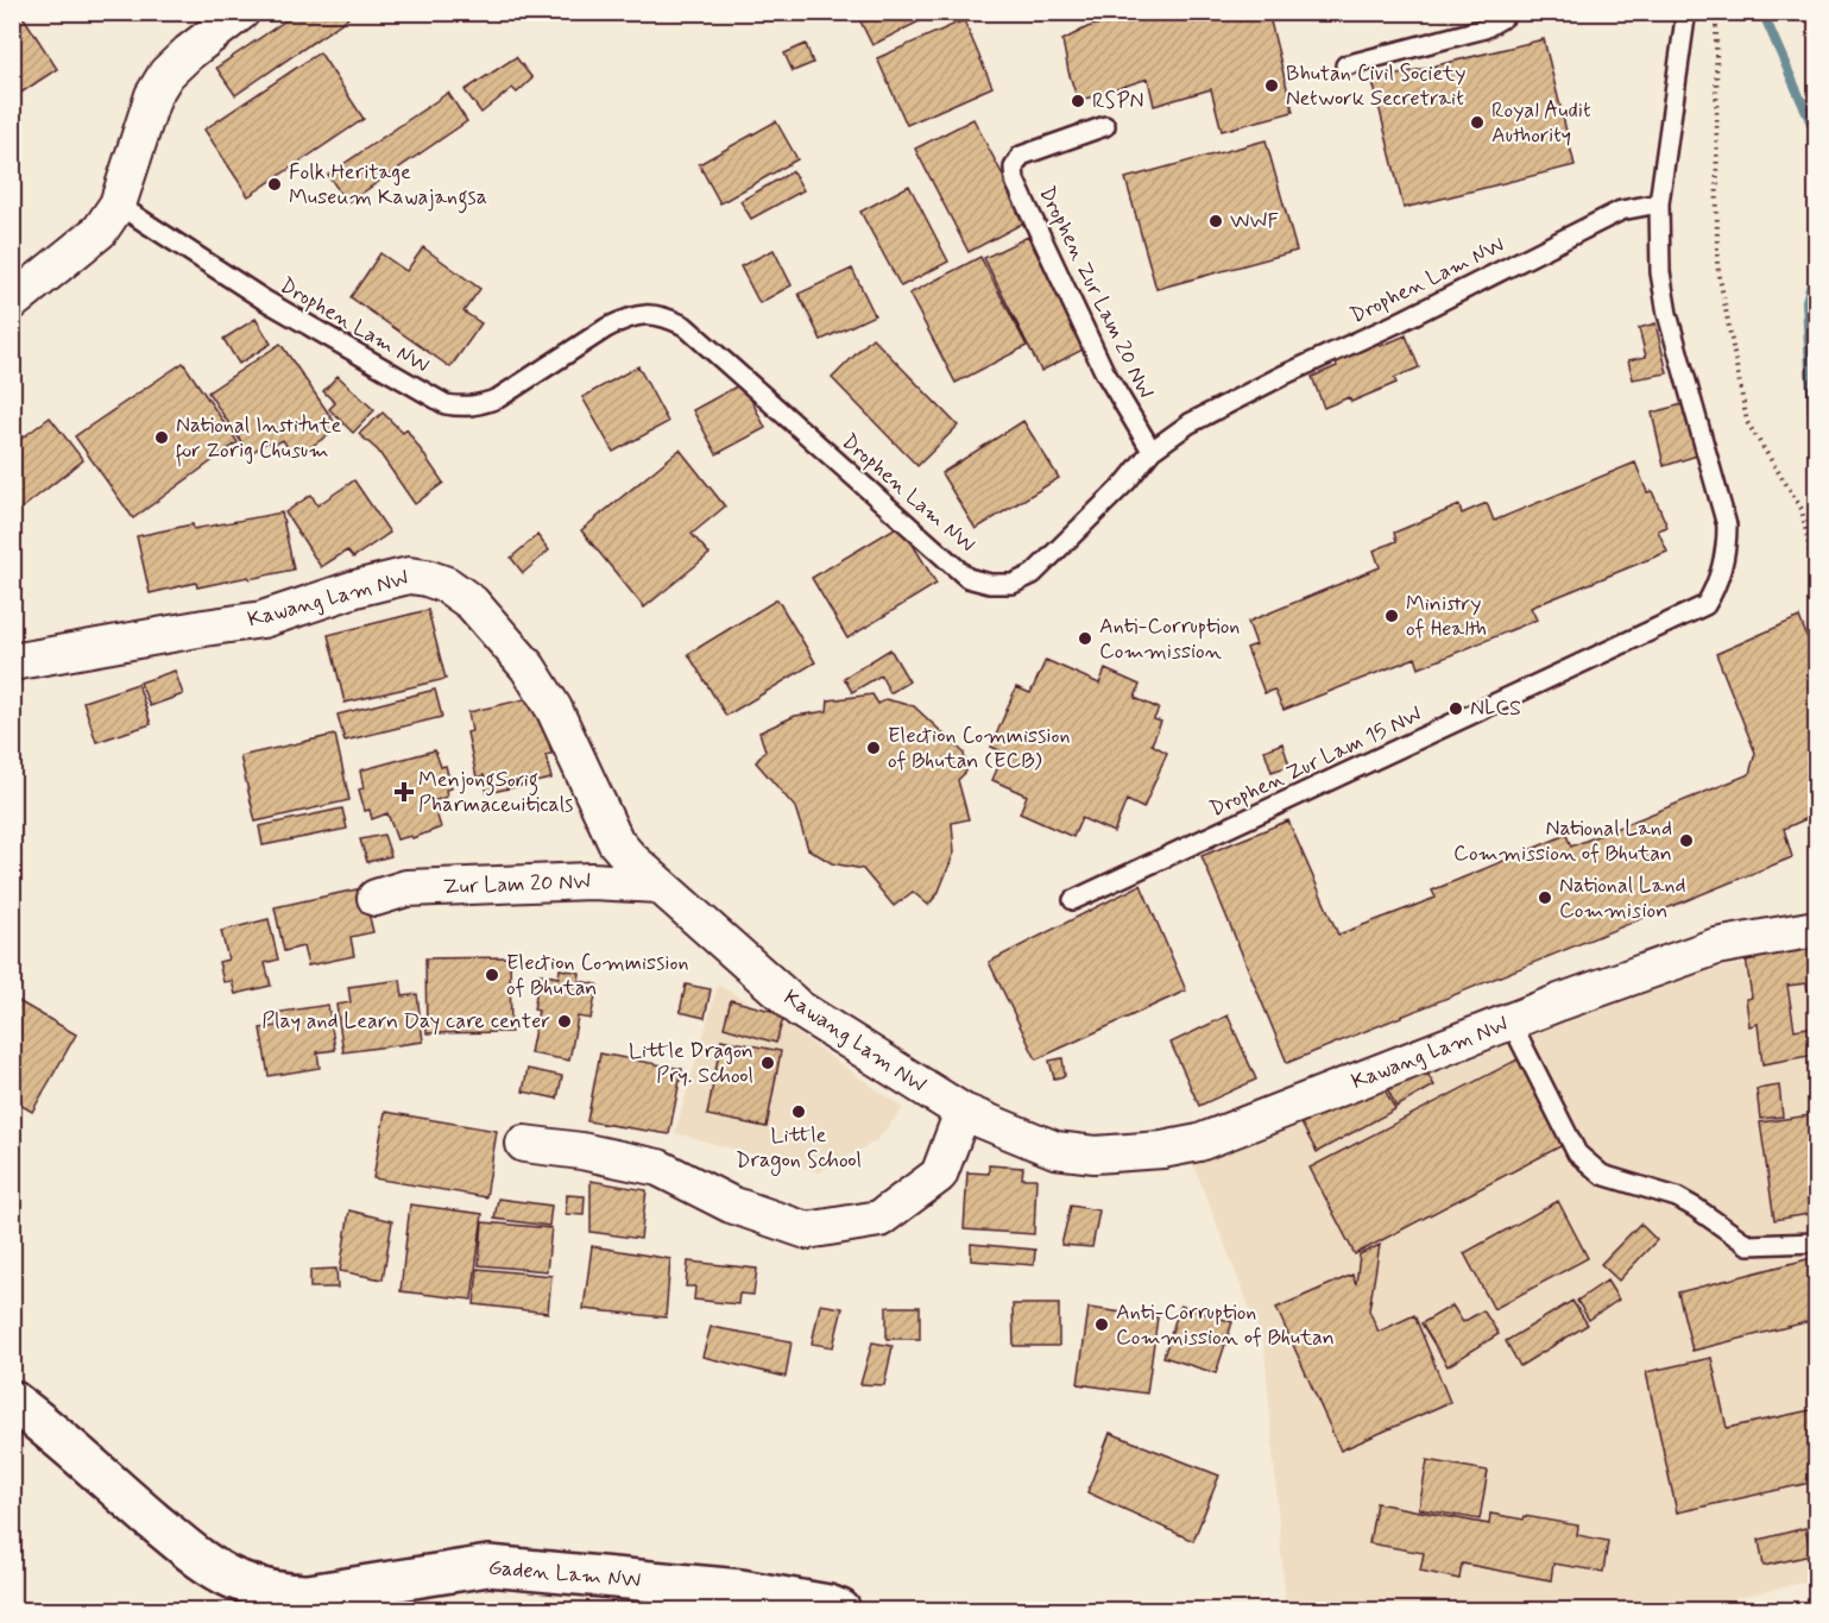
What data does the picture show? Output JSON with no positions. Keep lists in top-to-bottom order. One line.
{"streets":{"main road":["Gaden Lam NW"],"street":["Kawang Lam NW","Zur Lam 20 NW"],"lane":["Drophen Lam NW","Drophen Zur Lam 20 NW","Drophen Zur Lam 15 NW"]},"crossings":[["Drophen Lam NW","Drophen Zur Lam 20 NW"],["Drophen Lam NW","Drophen Zur Lam 15 NW"],["Kawang Lam NW","Zur Lam 20 NW"]],"places":{"other":["Bhutan Civil Society Network Secretrait","RSPN","Royal Audit Authority","Folk Heritage Museum Kawajangsa","WWF","National Institute for Zorig Chusum","Ministry of Health","Anti-Corruption Commission","NLCS","Election Commission of Bhutan (ECB)","National Land Commission of Bhutan","National Land Commision","Election Commission of Bhutan","Play and Learn Day care center","Little Dragon Pry. School","Little Dragon School","Anti-Corruption Commission of Bhutan"],"health":["MenjongSorig Pharmaceuiticals"]}}
